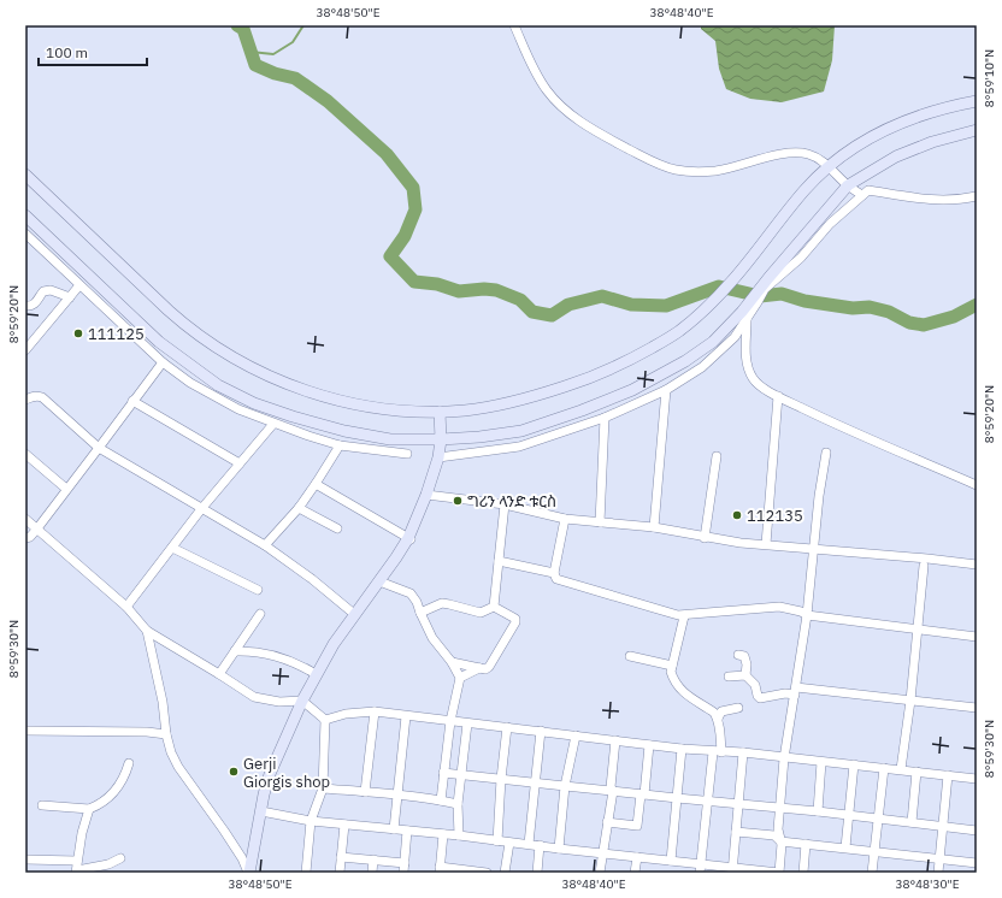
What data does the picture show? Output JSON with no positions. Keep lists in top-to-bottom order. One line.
{"places":["111125","ግሪን ላንድ ቱርስ","112135","Gerji Giorgis shop"],"scale_bar":"100 m","coordinates":["38°48'50\"E","38°48'40\"E","8°59'10\"N","8°59'20\"N","8°59'30\"N","38°48'30\"E"]}
